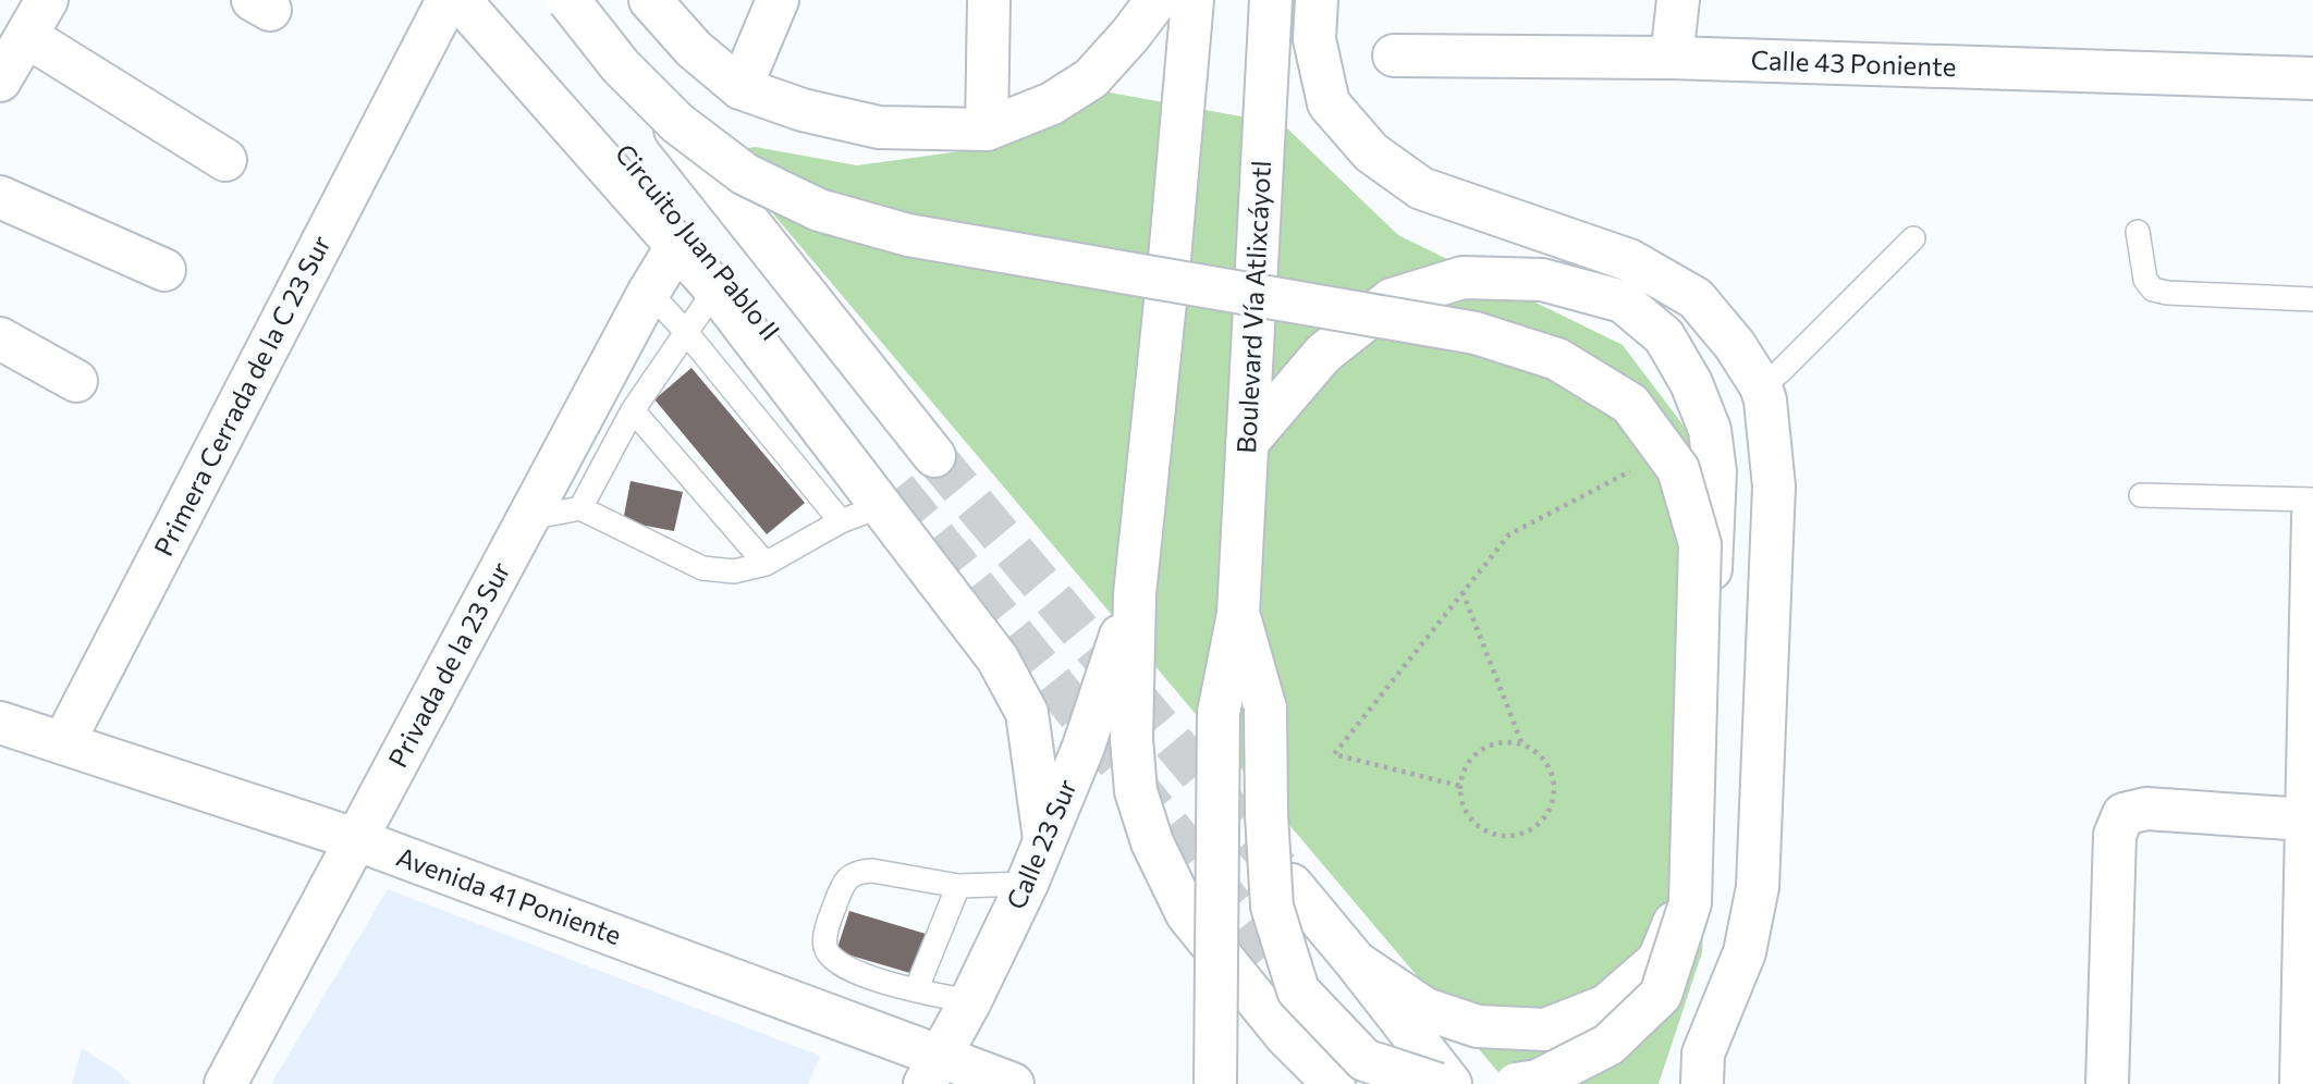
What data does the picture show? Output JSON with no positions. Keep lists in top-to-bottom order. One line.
{"streets":{"main road":["Calle 43 Poniente","Circuito Juan Pablo II","Boulevard Vía Atlixcáyotl","Primera Cerrada de la C 23 Sur","Privada de la 23 Sur","Calle 23 Sur","Avenida 41 Poniente"]},"crossings":[["Primera Cerrada de la C 23 Sur","Avenida 41 Poniente"],["Privada de la 23 Sur","Avenida 41 Poniente"],["Calle 23 Sur","Avenida 41 Poniente"]]}
